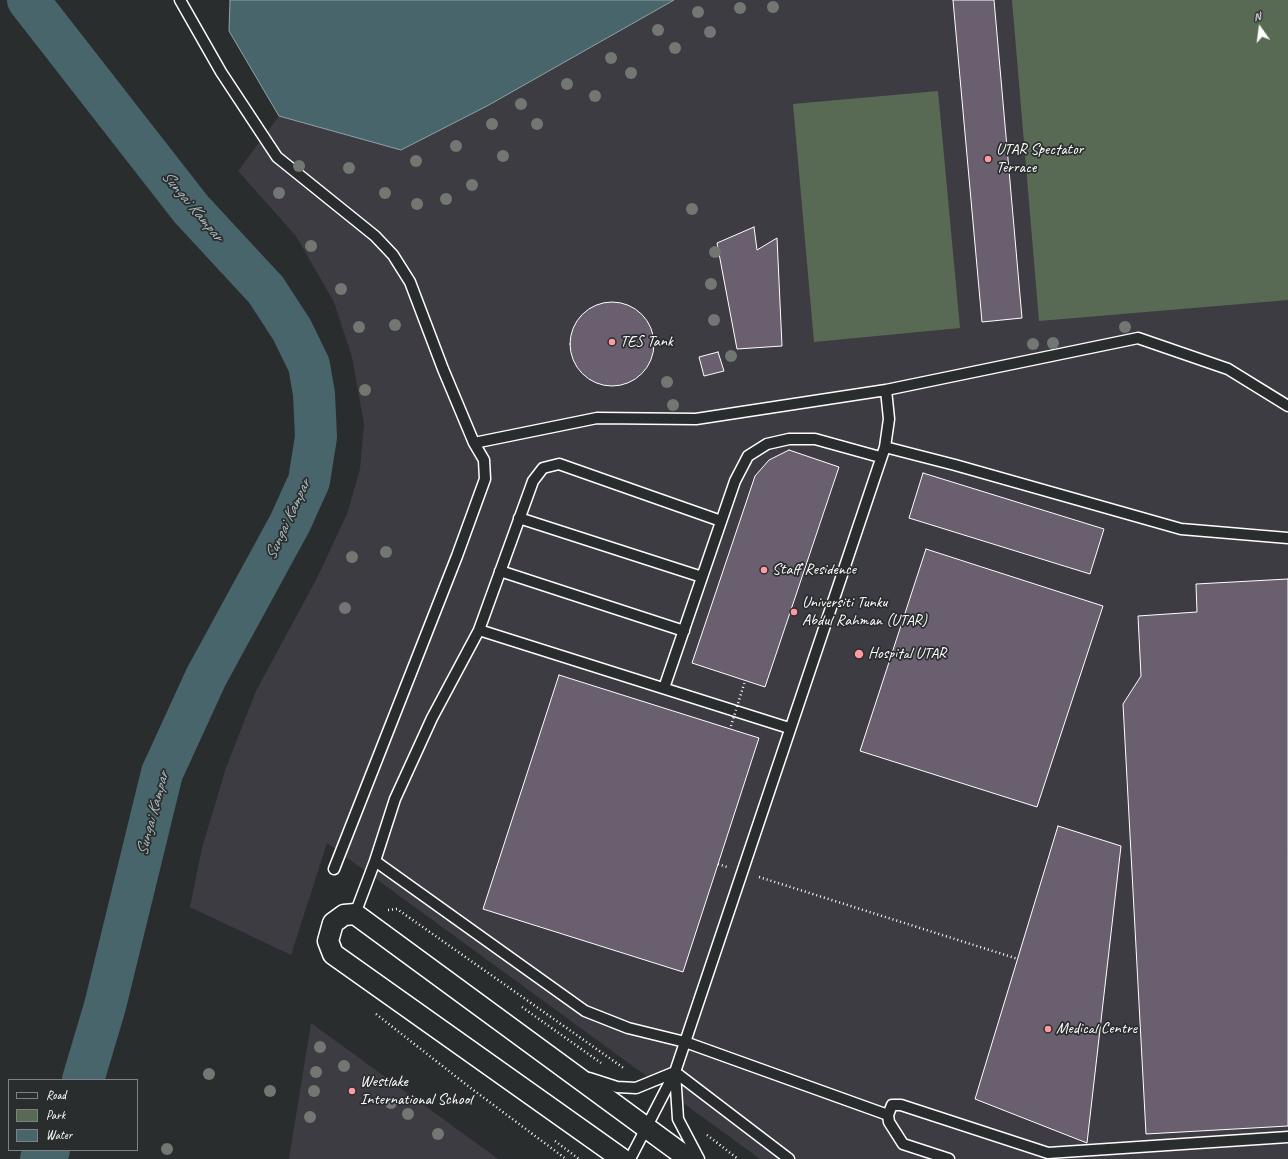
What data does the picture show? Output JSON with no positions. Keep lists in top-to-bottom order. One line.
{"water":["Sungai Kampar"],"places":["UTAR Spectator Terrace","TES Tank","Staff Residence","Universiti Tunku Abdul Rahman (UTAR)","Hospital UTAR","Medical Centre","Westlake International School"],"legend":["Road","Park","Water"],"north":"top"}
